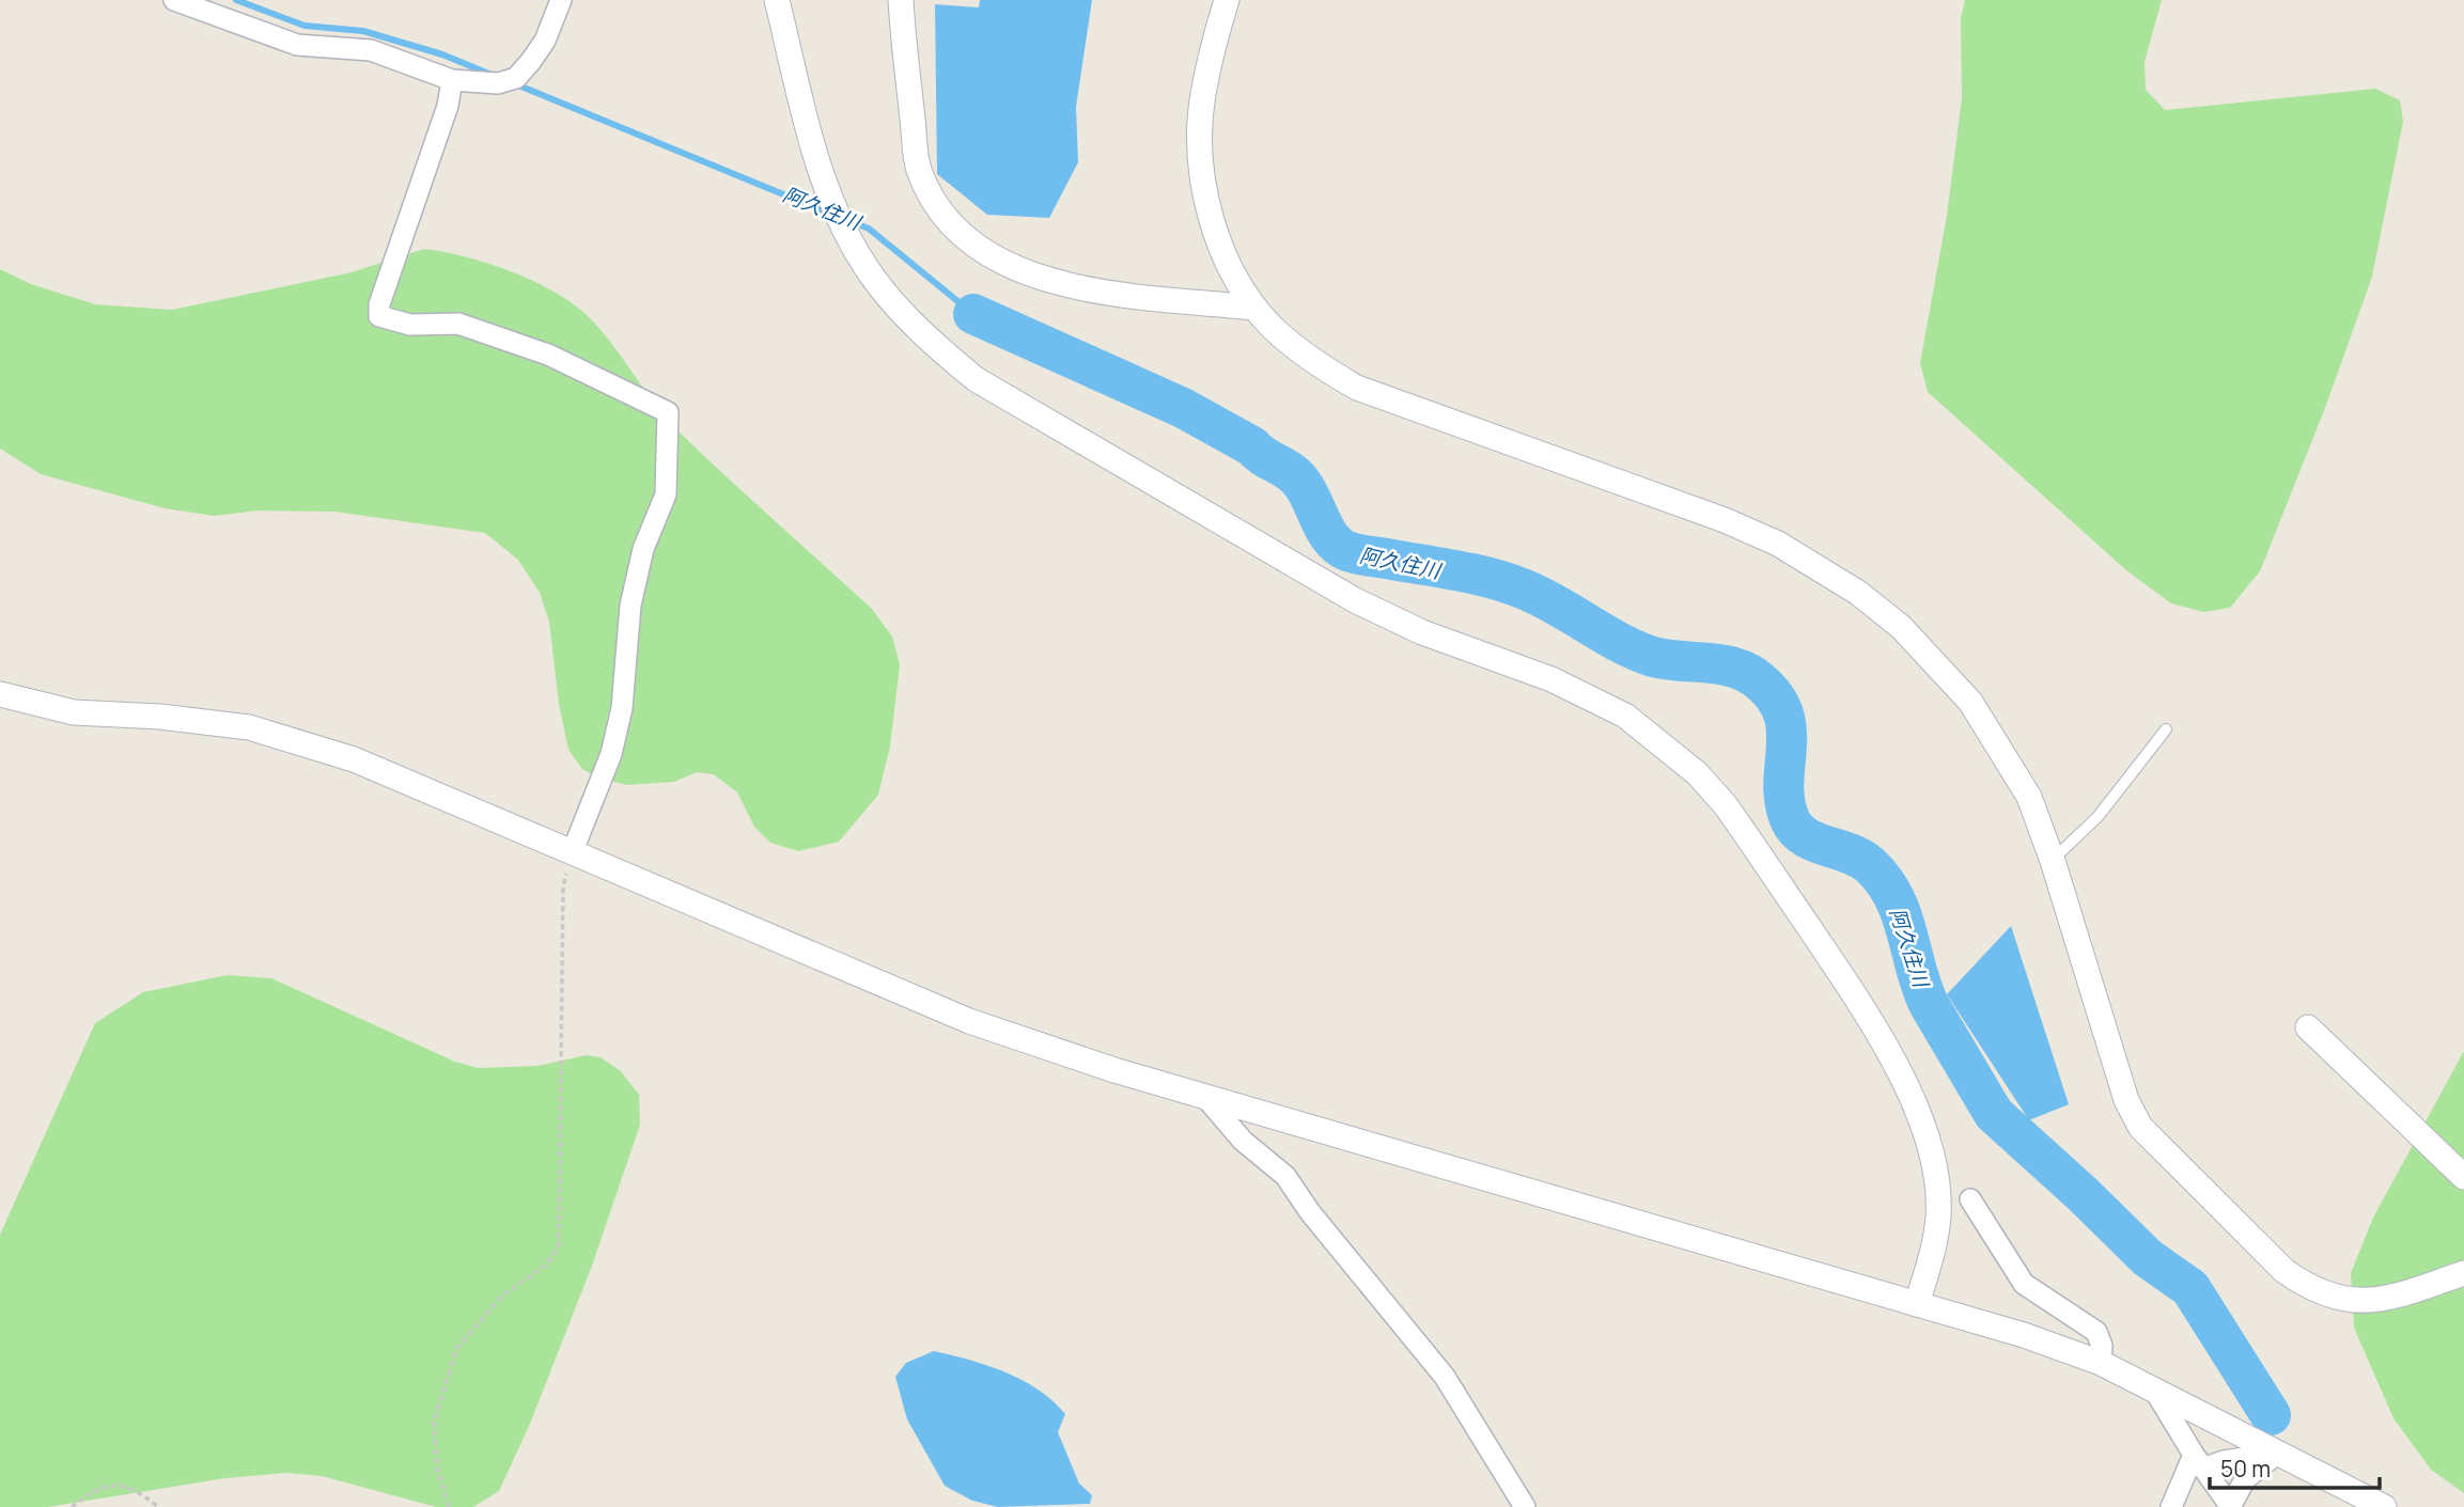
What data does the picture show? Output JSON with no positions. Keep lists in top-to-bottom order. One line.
{"water":["阿久住川"],"scale_bar":"50 m"}
